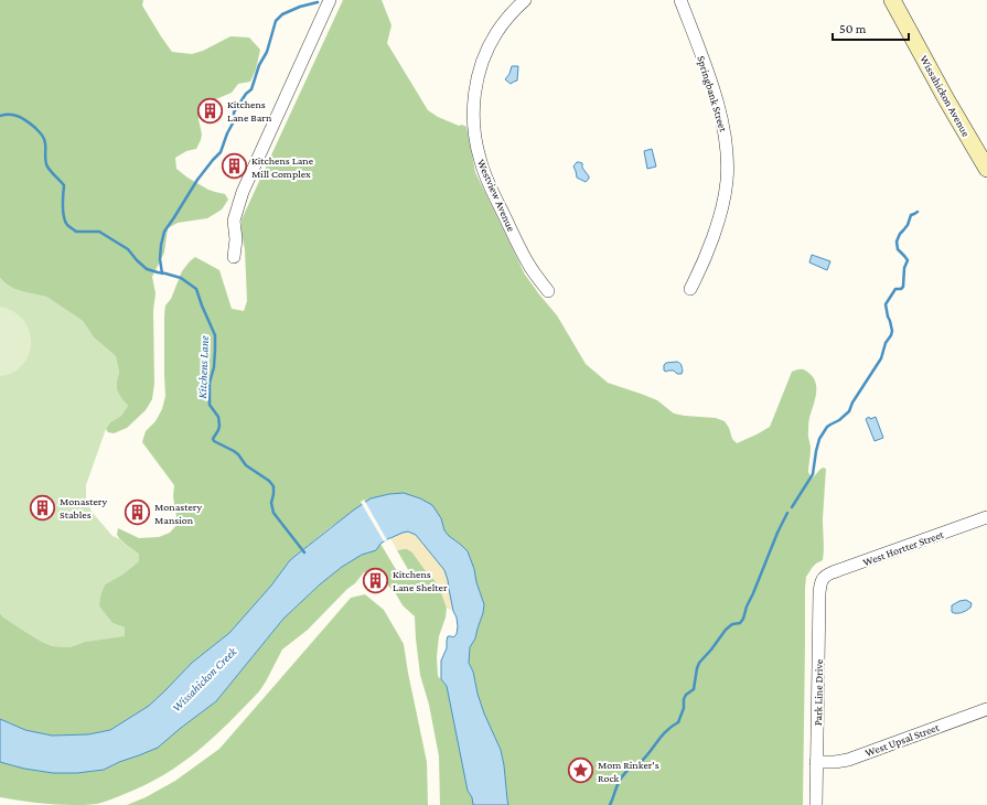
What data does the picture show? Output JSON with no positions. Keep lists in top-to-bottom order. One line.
{"streets":{"street":["Springbank Street","Wissahickon Avenue","Westview Avenue","West Hortter Street","Park Line Drive","West Upsal Street"]},"crossings":[["West Hortter Street","Park Line Drive"],["Park Line Drive","West Upsal Street"]],"water":["Kitchens Lane","Wissahickon Creek"],"places":{"building":["Kitchens Lane Barn","Kitchens Lane Mill Complex","Monastery Stables","Monastery Mansion","Kitchens Lane Shelter"],"place":["Mom Rinker's Rock"]},"scale_bar":"50 m"}
